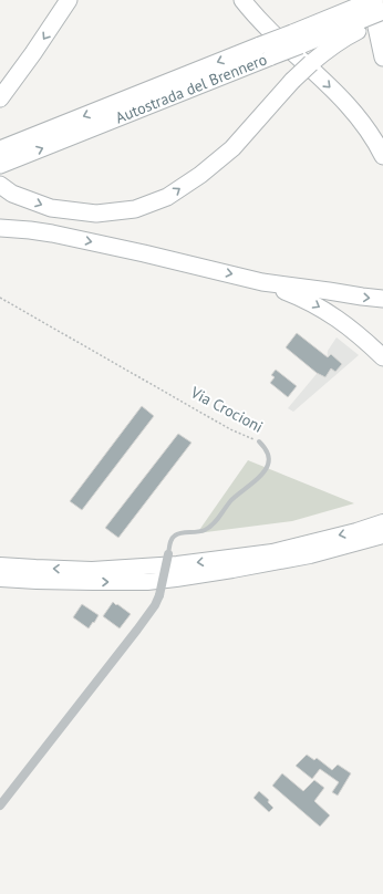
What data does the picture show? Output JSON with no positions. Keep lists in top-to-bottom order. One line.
{"streets":{"highway":["Autostrada del Brennero"],"street":["Via Crocioni"]}}
